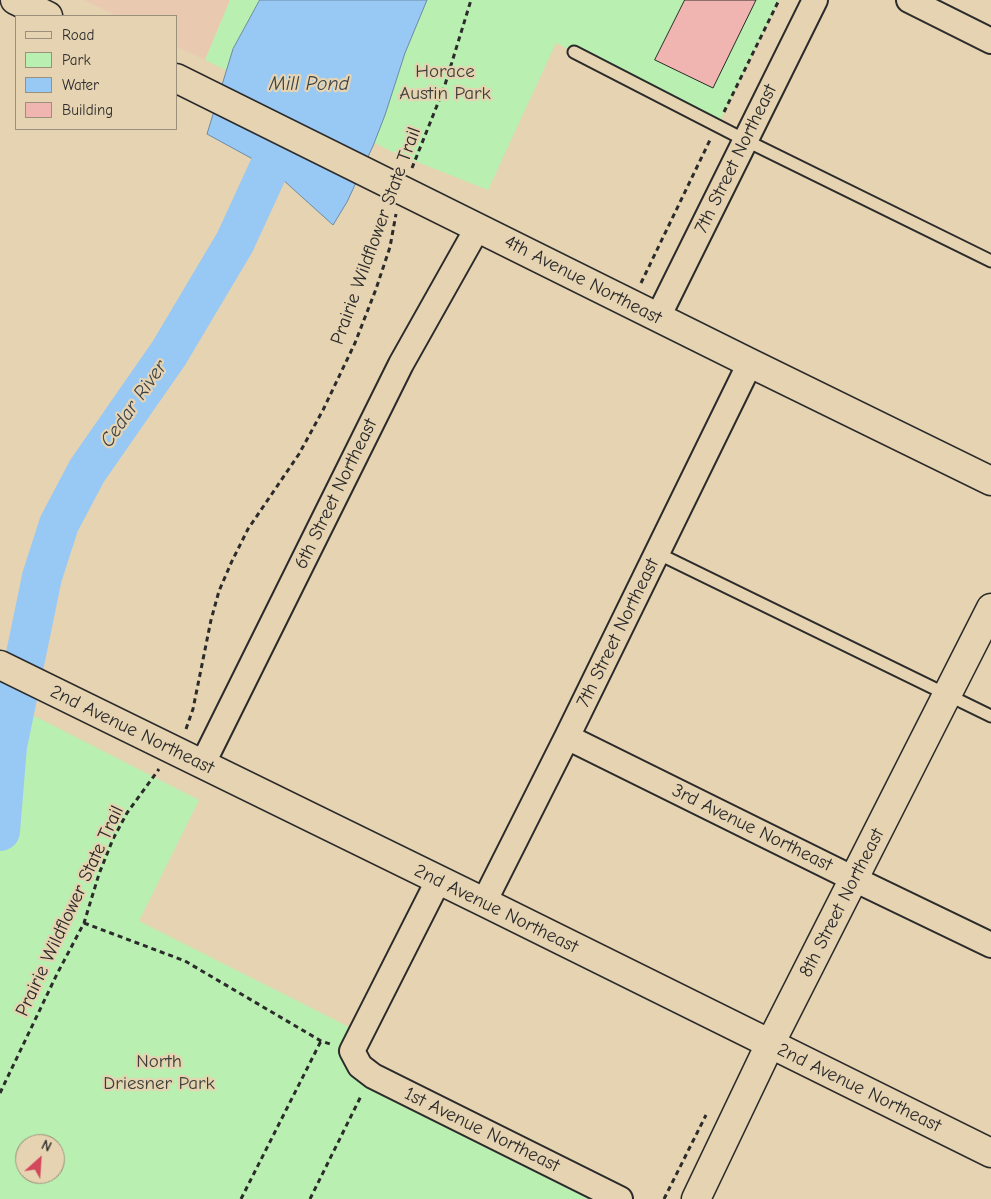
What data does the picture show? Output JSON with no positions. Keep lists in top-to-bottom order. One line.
{"streets":{"street":["7th Street Northeast","4th Avenue Northeast","6th Street Northeast","2nd Avenue Northeast","3rd Avenue Northeast","8th Street Northeast","1st Avenue Northeast"],"path":["Prairie Wildflower State Trail"]},"crossings":[["7th Street Northeast","4th Avenue Northeast"],["7th Street Northeast","2nd Avenue Northeast"],["7th Street Northeast","3rd Avenue Northeast"],["Prairie Wildflower State Trail","4th Avenue Northeast"],["Prairie Wildflower State Trail","2nd Avenue Northeast"],["4th Avenue Northeast","6th Street Northeast"],["6th Street Northeast","2nd Avenue Northeast"],["2nd Avenue Northeast","8th Street Northeast"],["2nd Avenue Northeast","1st Avenue Northeast"],["3rd Avenue Northeast","8th Street Northeast"]],"water":["Mill Pond","Cedar River"],"parks":["Horace Austin Park","North Driesner Park"],"legend":["Road","Park","Water","Building"],"north":"top right"}
